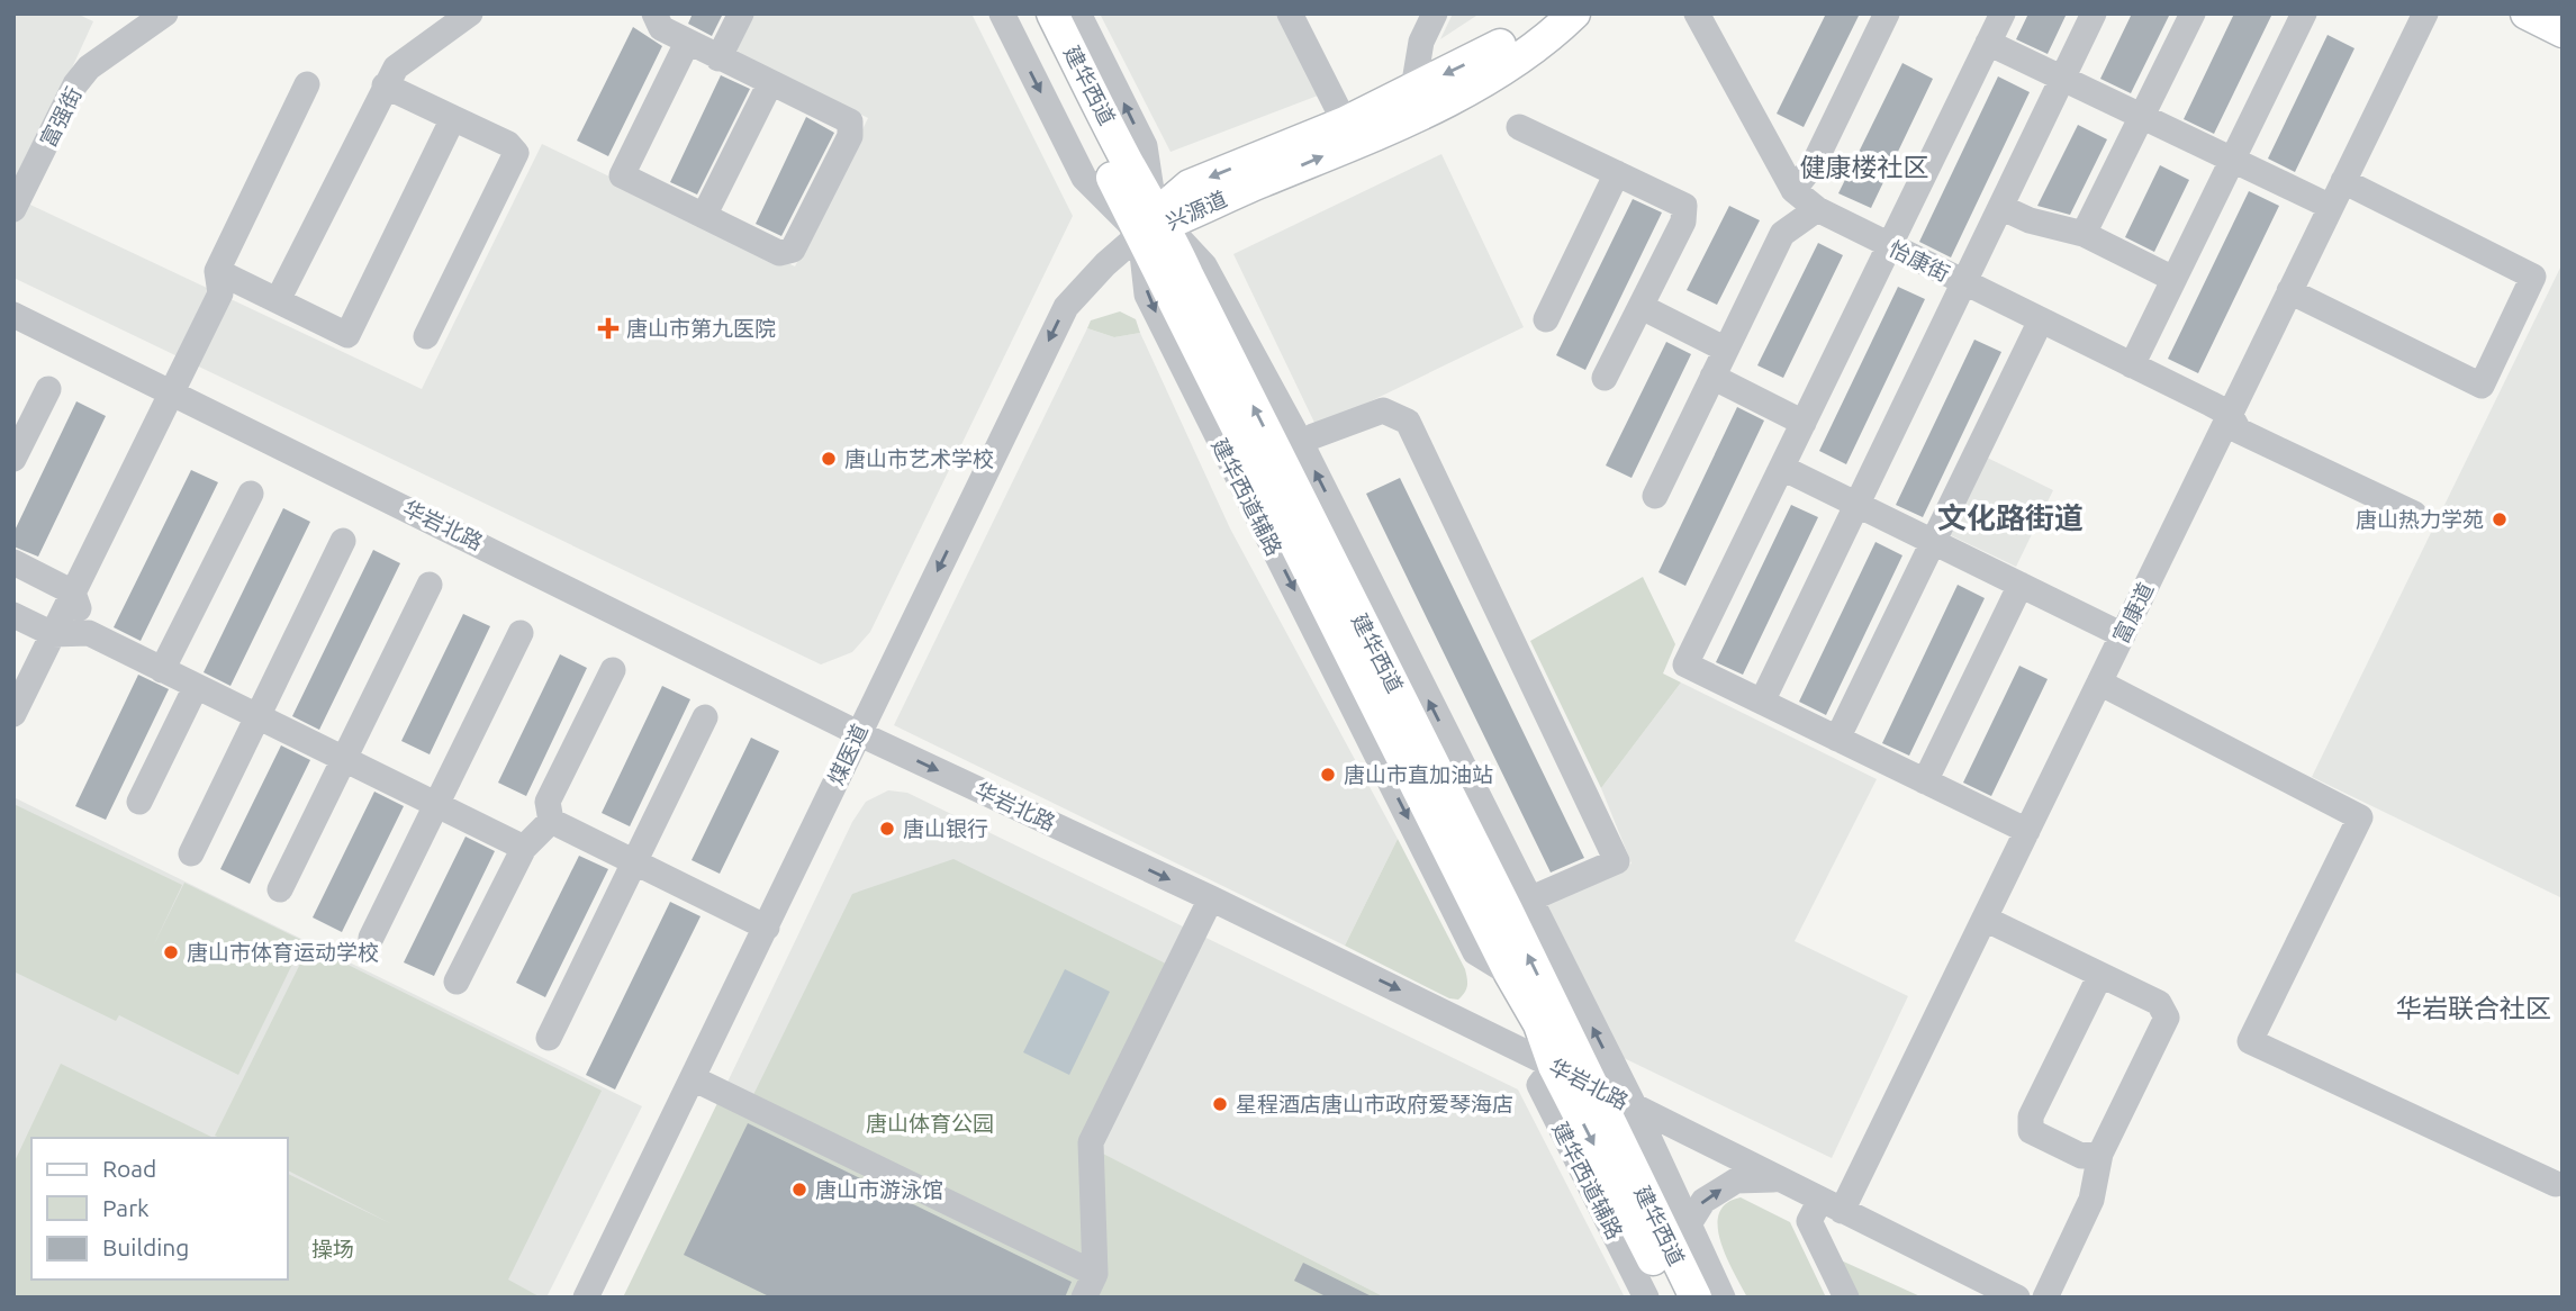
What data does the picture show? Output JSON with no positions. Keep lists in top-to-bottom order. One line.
{"streets":{"main road":["建华西道","兴源道"],"street":["富强街","怡康街","建华西道辅路","华岩北路","富康道","煤医道"]},"crossings":[["建华西道","兴源道"],["建华西道","建华西道辅路"],["建华西道","华岩北路"],["建华西道","煤医道"],["兴源道","煤医道"],["怡康街","富康道"],["建华西道辅路","华岩北路"],["华岩北路","富康道"],["华岩北路","煤医道"]],"one_way":["煤医道"],"districts":["健康楼社区","文化路街道","华岩联合社区"],"parks":["唐山体育公园","操场"],"places":{"health":["唐山市第九医院"],"other":["唐山市艺术学校","唐山热力学苑","唐山市直加油站","唐山银行","唐山市体育运动学校","星程酒店唐山市政府爱琴海店","唐山市游泳馆"]},"legend":["Road","Park","Building"]}
